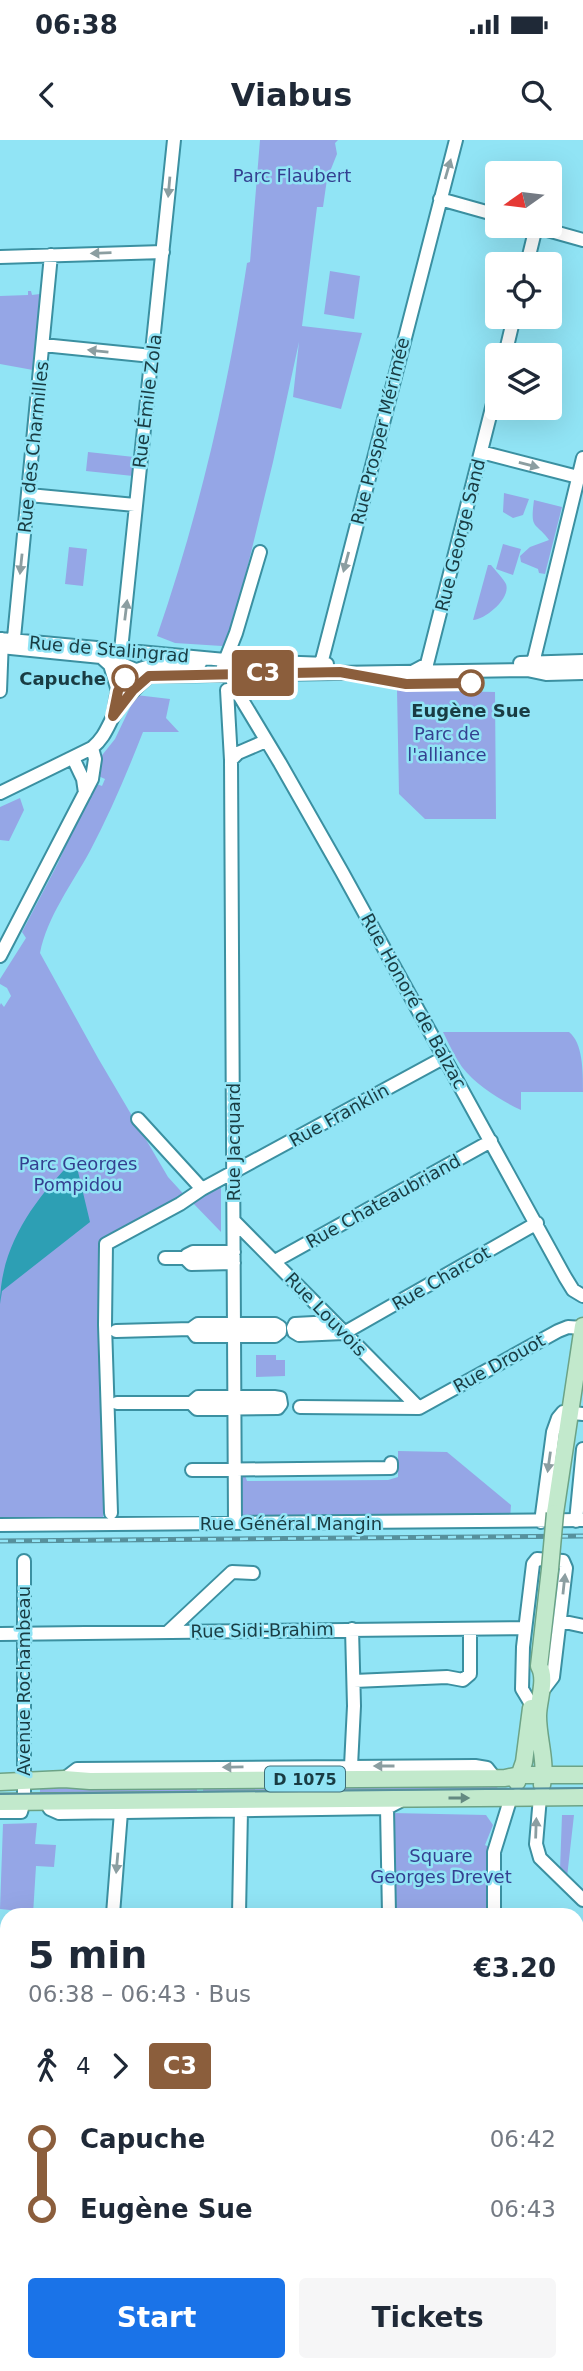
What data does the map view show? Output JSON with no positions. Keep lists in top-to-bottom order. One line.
{"streets":{"main road":["D 1075"],"street":["Rue Émile Zola","Rue Prosper Mérimée","Rue des Charmilles","Rue George Sand","Rue de Stalingrad","Rue Honoré de Balzac","Rue Franklin","Rue Jacquard","Rue Chateaubriand","Rue Charcot","Rue Louvois","Rue Drouot","Rue Général Mangin","Rue Sidi-Brahim","Avenue Rochambeau"]},"crossings":[["Rue Émile Zola","Rue de Stalingrad"],["Rue Prosper Mérimée","Rue de Stalingrad"],["Rue des Charmilles","Rue de Stalingrad"],["Rue George Sand","Rue de Stalingrad"],["Rue de Stalingrad","Rue Honoré de Balzac"],["Rue Honoré de Balzac","Rue Franklin"],["Rue Honoré de Balzac","Rue Jacquard"],["Rue Honoré de Balzac","Rue Chateaubriand"],["Rue Honoré de Balzac","Rue Charcot"],["Rue Franklin","Rue Jacquard"],["Rue Jacquard","Rue Louvois"],["Rue Jacquard","Rue Général Mangin"],["Rue Chateaubriand","Rue Louvois"],["Rue Charcot","Rue Louvois"],["Rue Louvois","Rue Drouot"],["Rue Sidi-Brahim","Avenue Rochambeau"],["Avenue Rochambeau","D 1075"]],"parks":["Parc Flaubert","Parc de l'alliance","Parc Georges Pompidou","Square Georges Drevet"],"places":["Capuche","Eugène Sue"],"lines":["bus line C3"],"north":"left","page":{"status":"06:38","header":"Viabus","on_map":"C3","heading":["5 min","06:38 – 06:43 · Bus","€3.20"],"legs":["4","C3"],"list":[{"name":"Capuche","value":"06:42"},{"name":"Eugène Sue","value":"06:43"}],"buttons":["Start","Tickets"]}}
